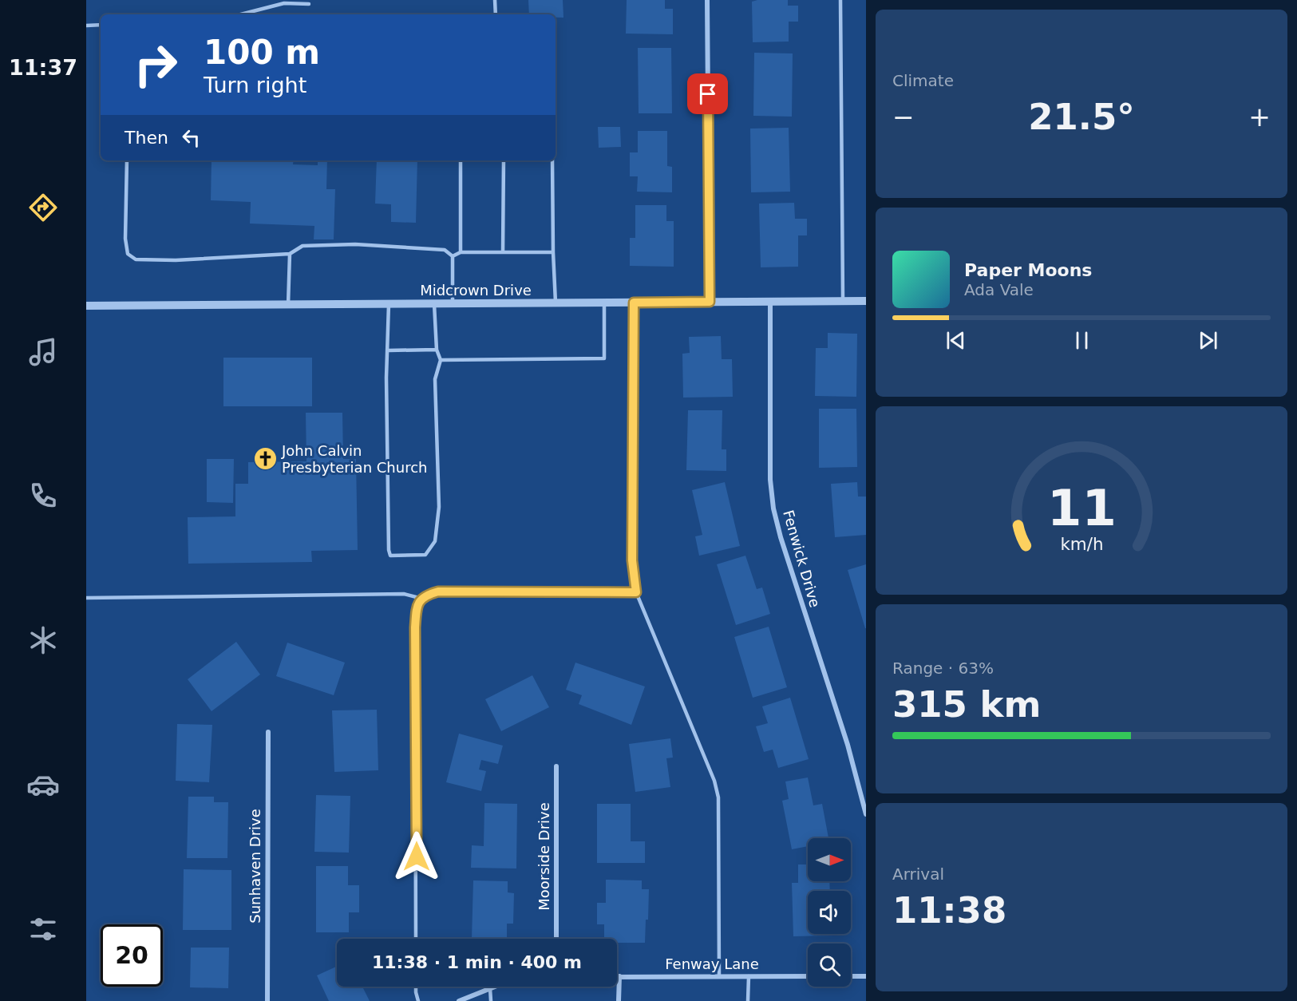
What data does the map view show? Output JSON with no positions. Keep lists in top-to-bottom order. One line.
{"streets":{"street":["Midcrown Drive","Fenwick Drive","Moorside Drive","Sunhaven Drive","Fenway Lane"]},"crossings":[["Midcrown Drive","Fenwick Drive"]],"places":{"church":["John Calvin Presbyterian Church"]},"north":"right","page":{"tabs":"11:37","tile":["Climate",["Range · 63%","315 km"],["Arrival","11:38"]],"turn":["100 m","Turn right"],"heat":["−","21.5°","+"],"then":"Then","song":["Paper Moons","Ada Vale"],"limit":"20","trip":"11:38 · 1 min · 400 m","gauge":["11","km/h"]}}
